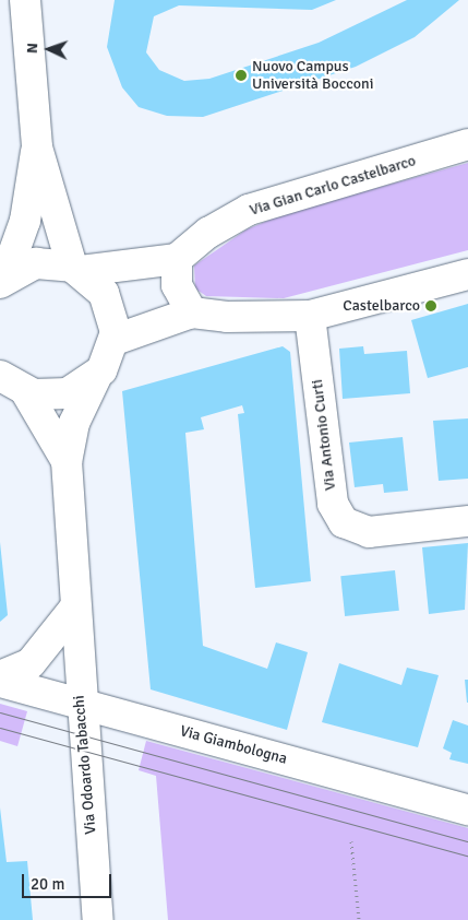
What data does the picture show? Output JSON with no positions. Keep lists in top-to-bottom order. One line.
{"streets":{"street":["Via Gian Carlo Castelbarco","Via Antonio Curti","Via Giambologna","Via Odoardo Tabacchi"]},"crossings":[["Via Giambologna","Via Odoardo Tabacchi"]],"places":["Nuovo Campus Università Bocconi","Castelbarco"],"scale_bar":"20 m","north":"left"}
